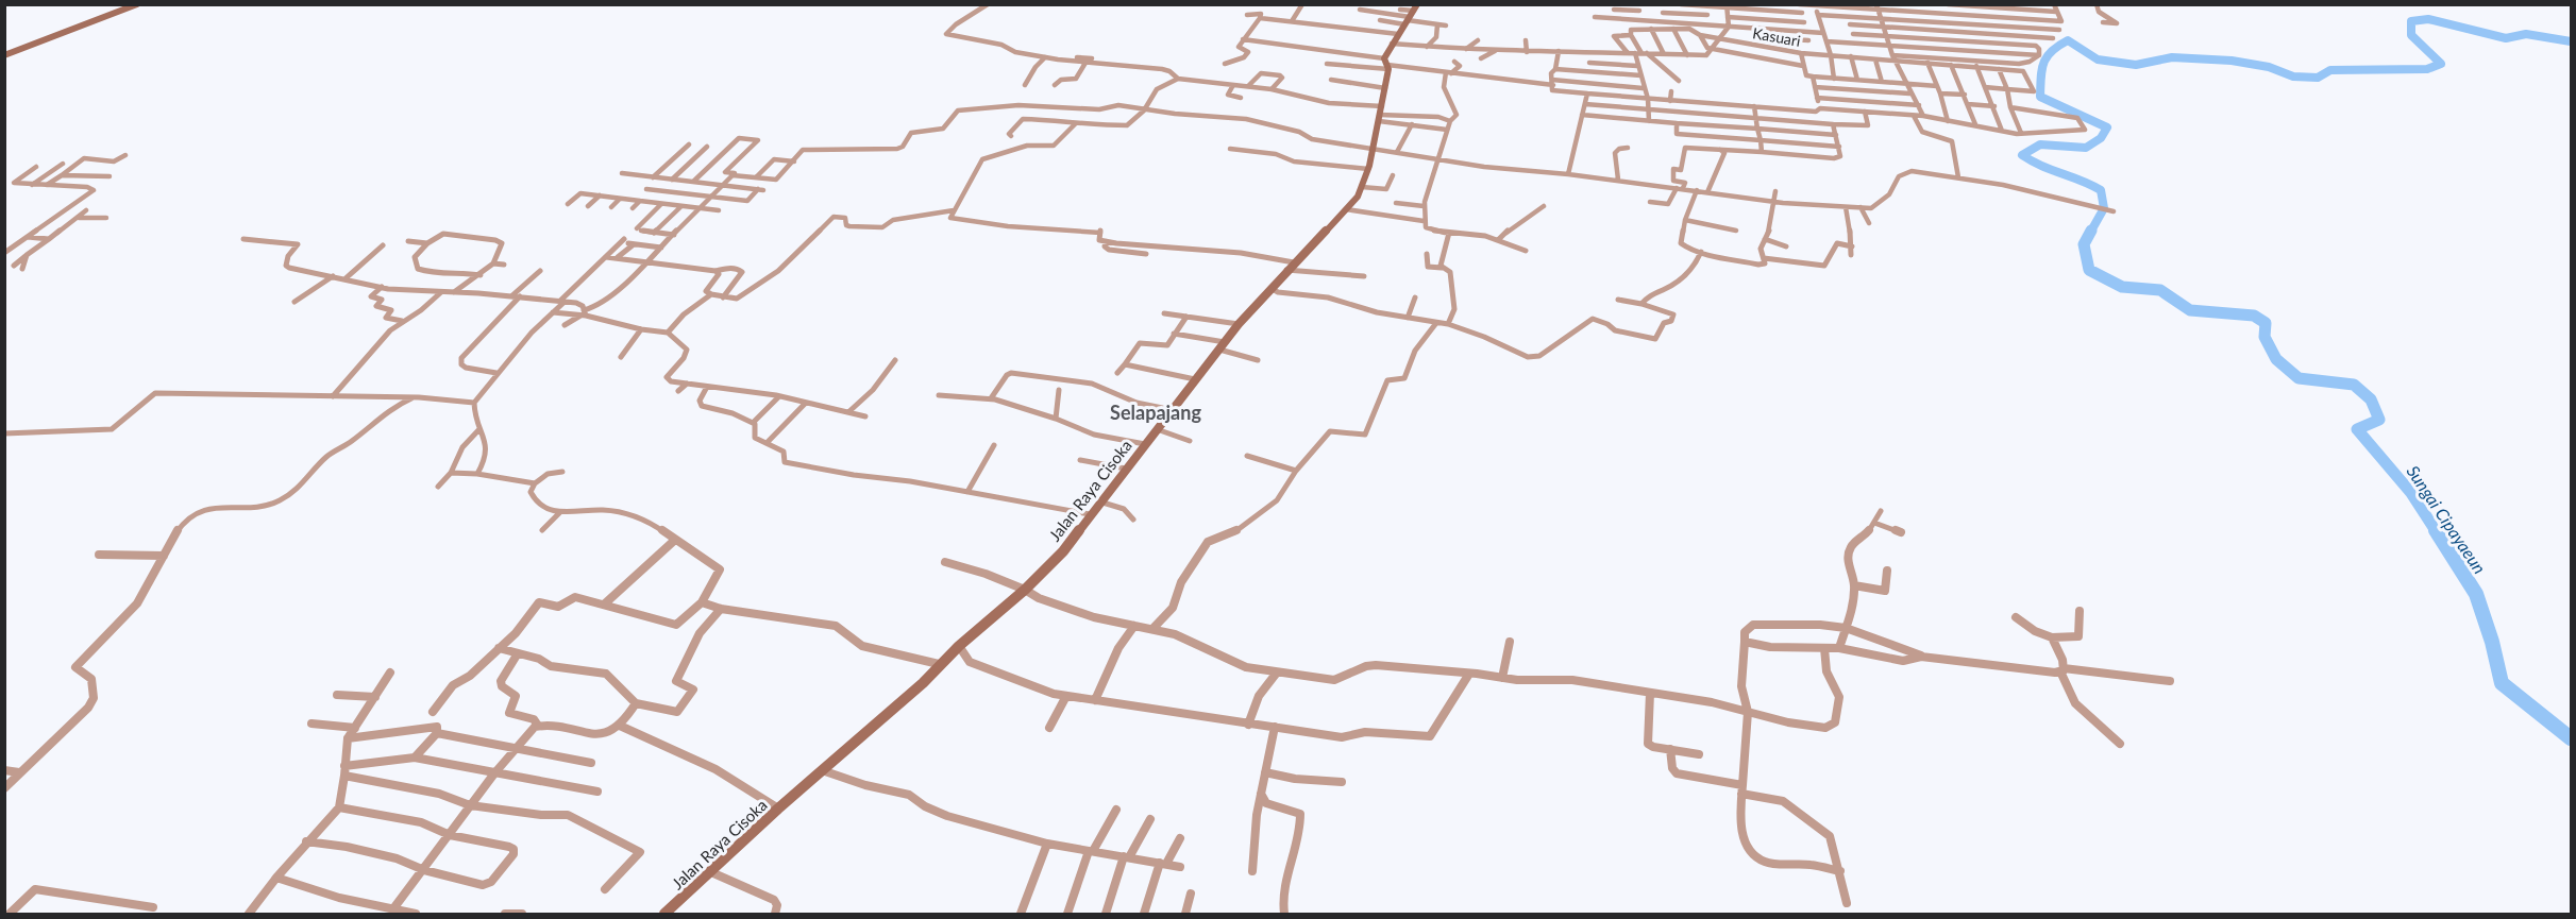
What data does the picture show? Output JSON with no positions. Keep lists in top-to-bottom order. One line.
{"streets":{"street":["Kasuari","Jalan Raya Cisoka"]},"districts":["Selapajang"],"water":["Sungai Cipayaeun"]}
